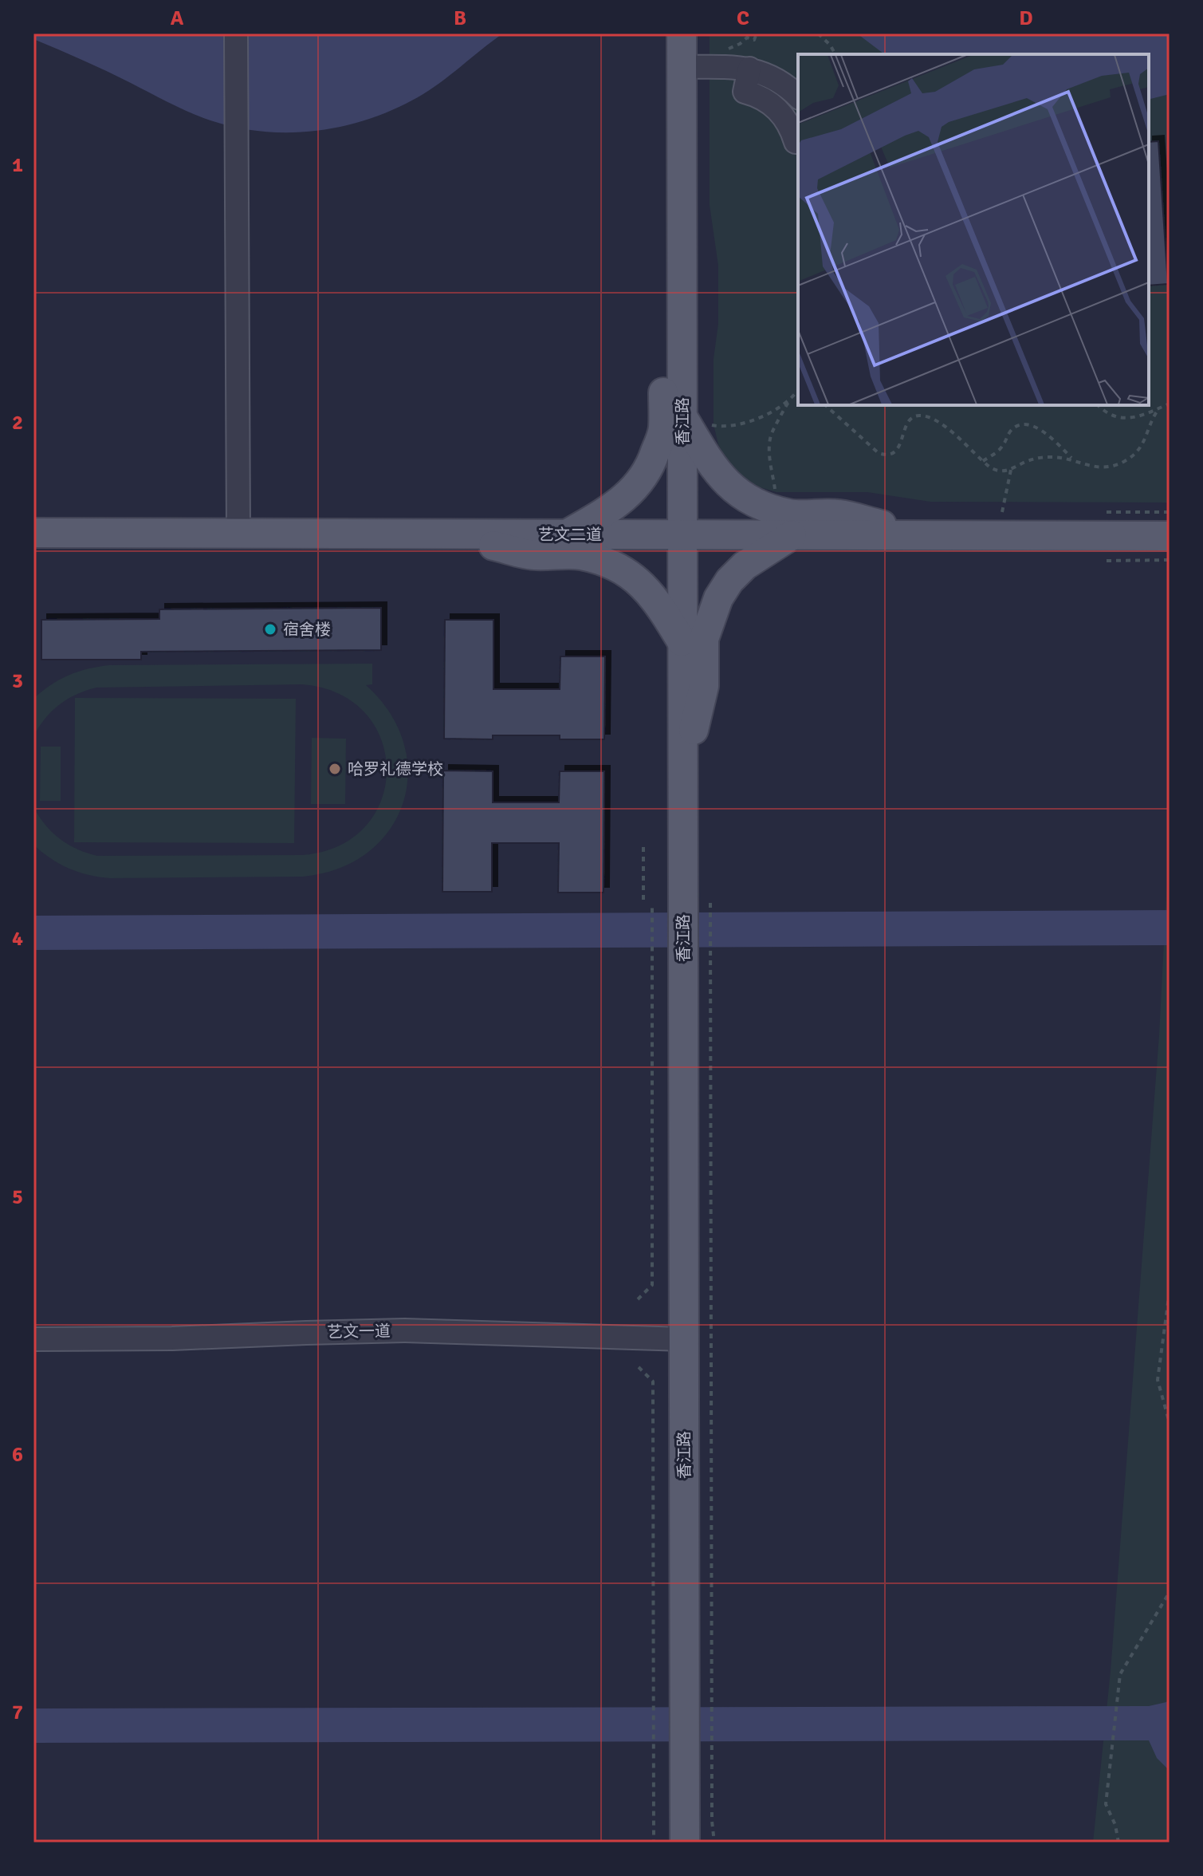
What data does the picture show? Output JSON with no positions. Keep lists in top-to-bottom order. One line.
{"streets":{"main road":["香江路","艺文二道"],"street":["艺文一道"]},"crossings":[["香江路","艺文二道"],["香江路","艺文一道"]],"places":["宿舍楼","哈罗礼德学校"],"grid":{"columns":["A","B","C","D"],"rows":["1","2","3","4","5","6","7"]}}
